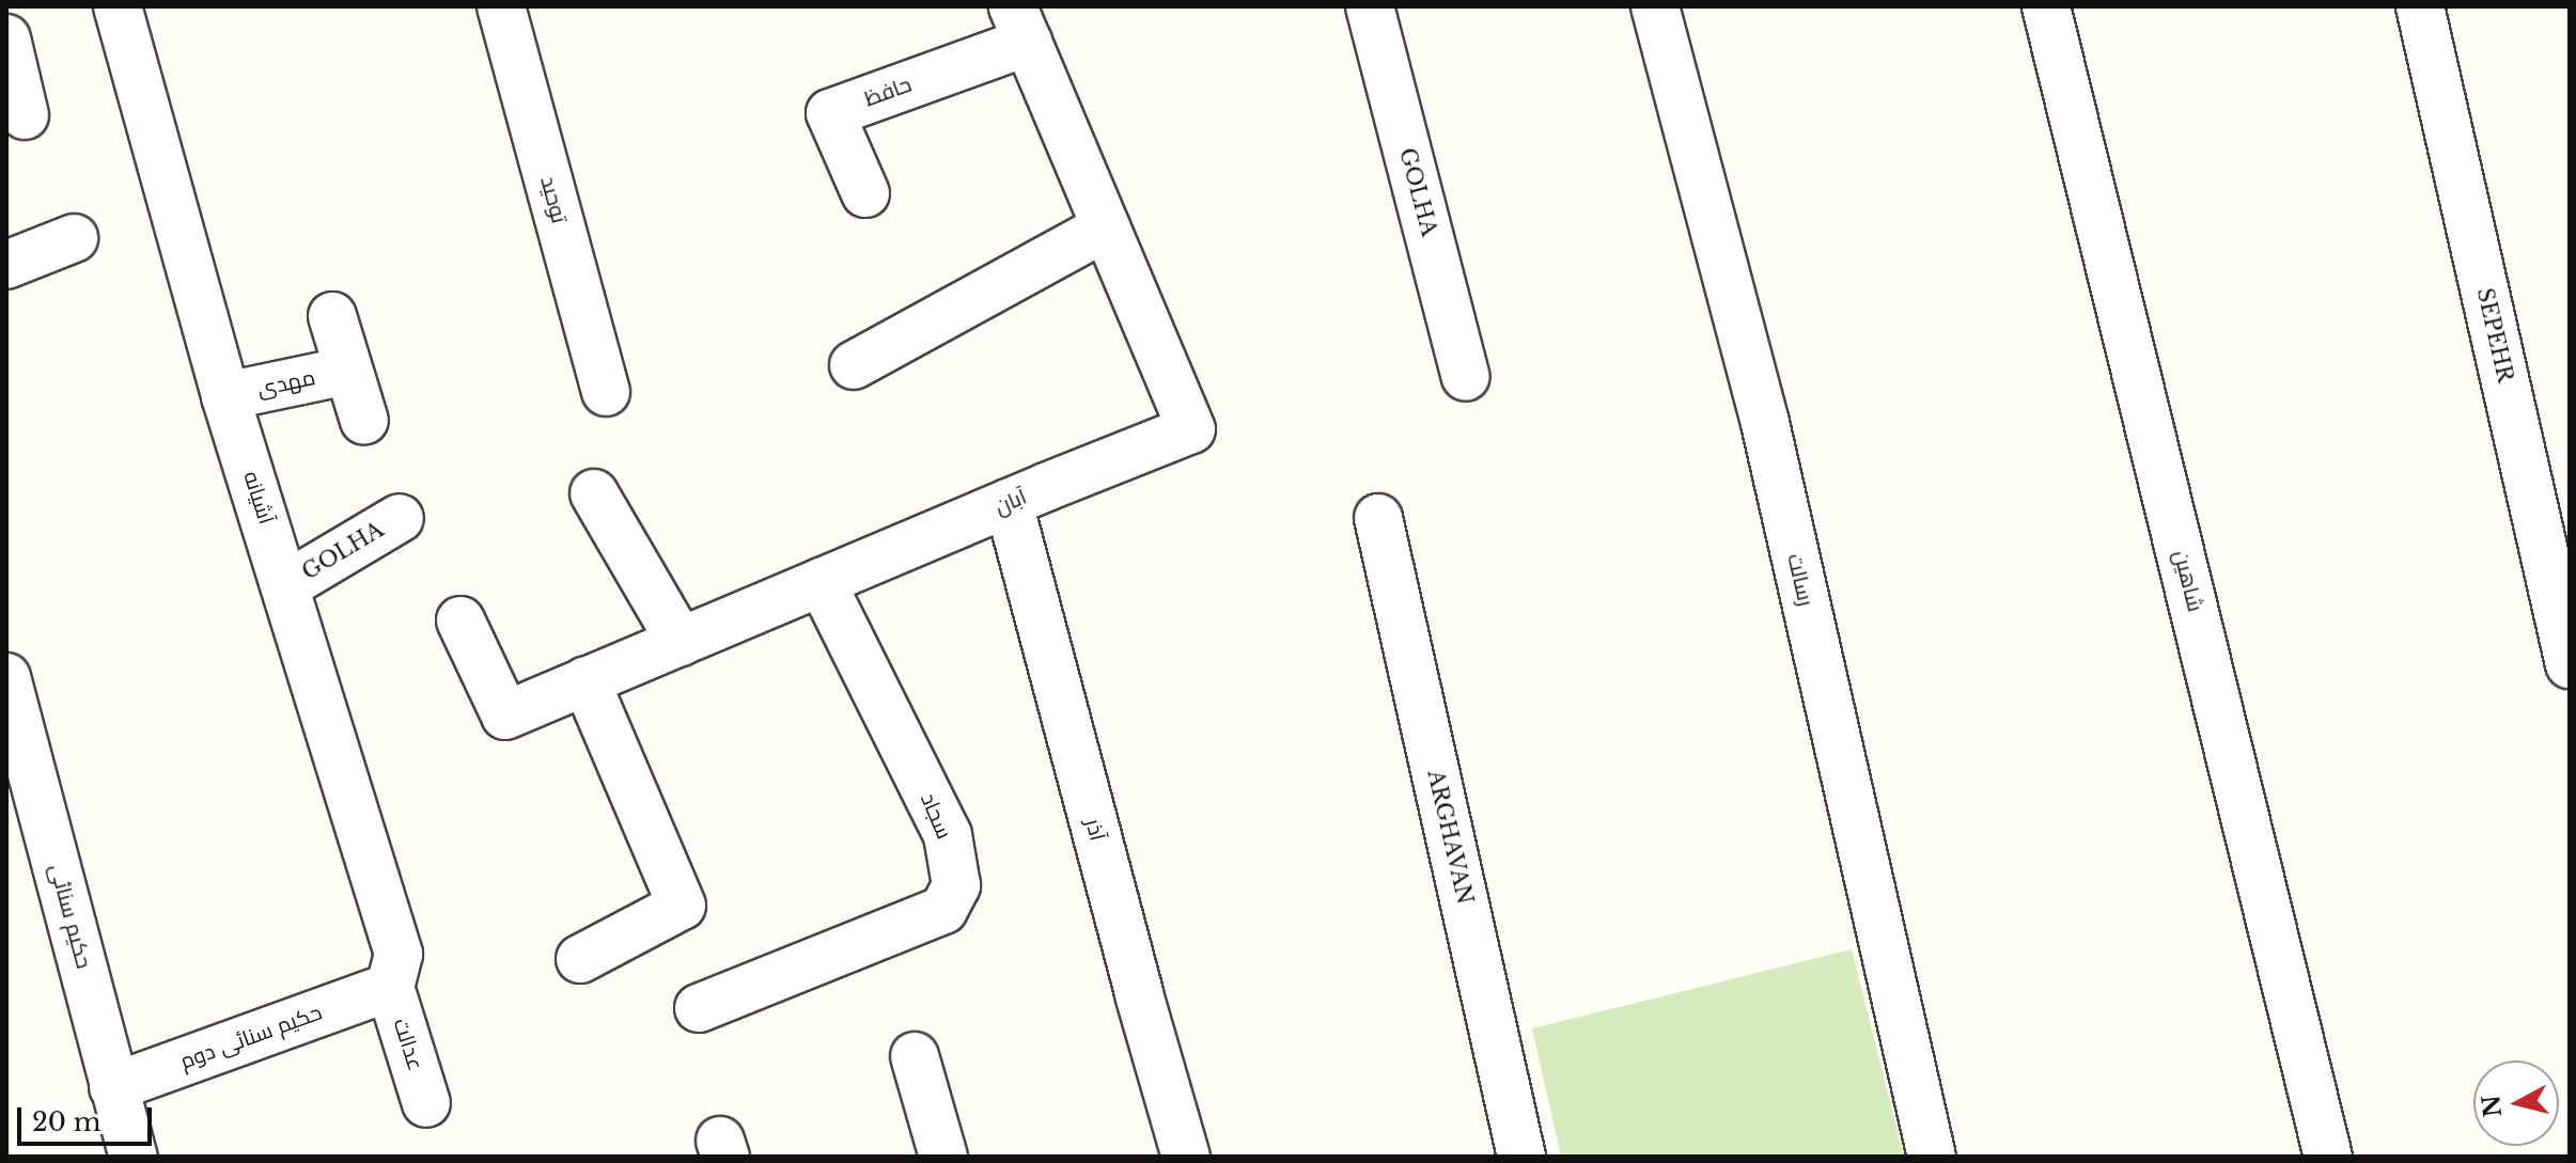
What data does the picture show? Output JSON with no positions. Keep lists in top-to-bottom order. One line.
{"streets":{"street":["حافظ","GOLHA","توحید","SEPEHR","مهدی","آشیانه","آبان","رسالت","شاهین","سجاد","آذر","ARGHAVAN","حکیم سنائی","حکیم سنائی دوم","عدالت"]},"crossings":[["حافظ","آبان"],["GOLHA","آشیانه"],["مهدی","آشیانه"],["آشیانه","حکیم سنائی دوم"],["آشیانه","عدالت"],["آبان","سجاد"],["آبان","آذر"],["حکیم سنائی","حکیم سنائی دوم"],["حکیم سنائی دوم","عدالت"]],"scale_bar":"20 m","north":"left"}
